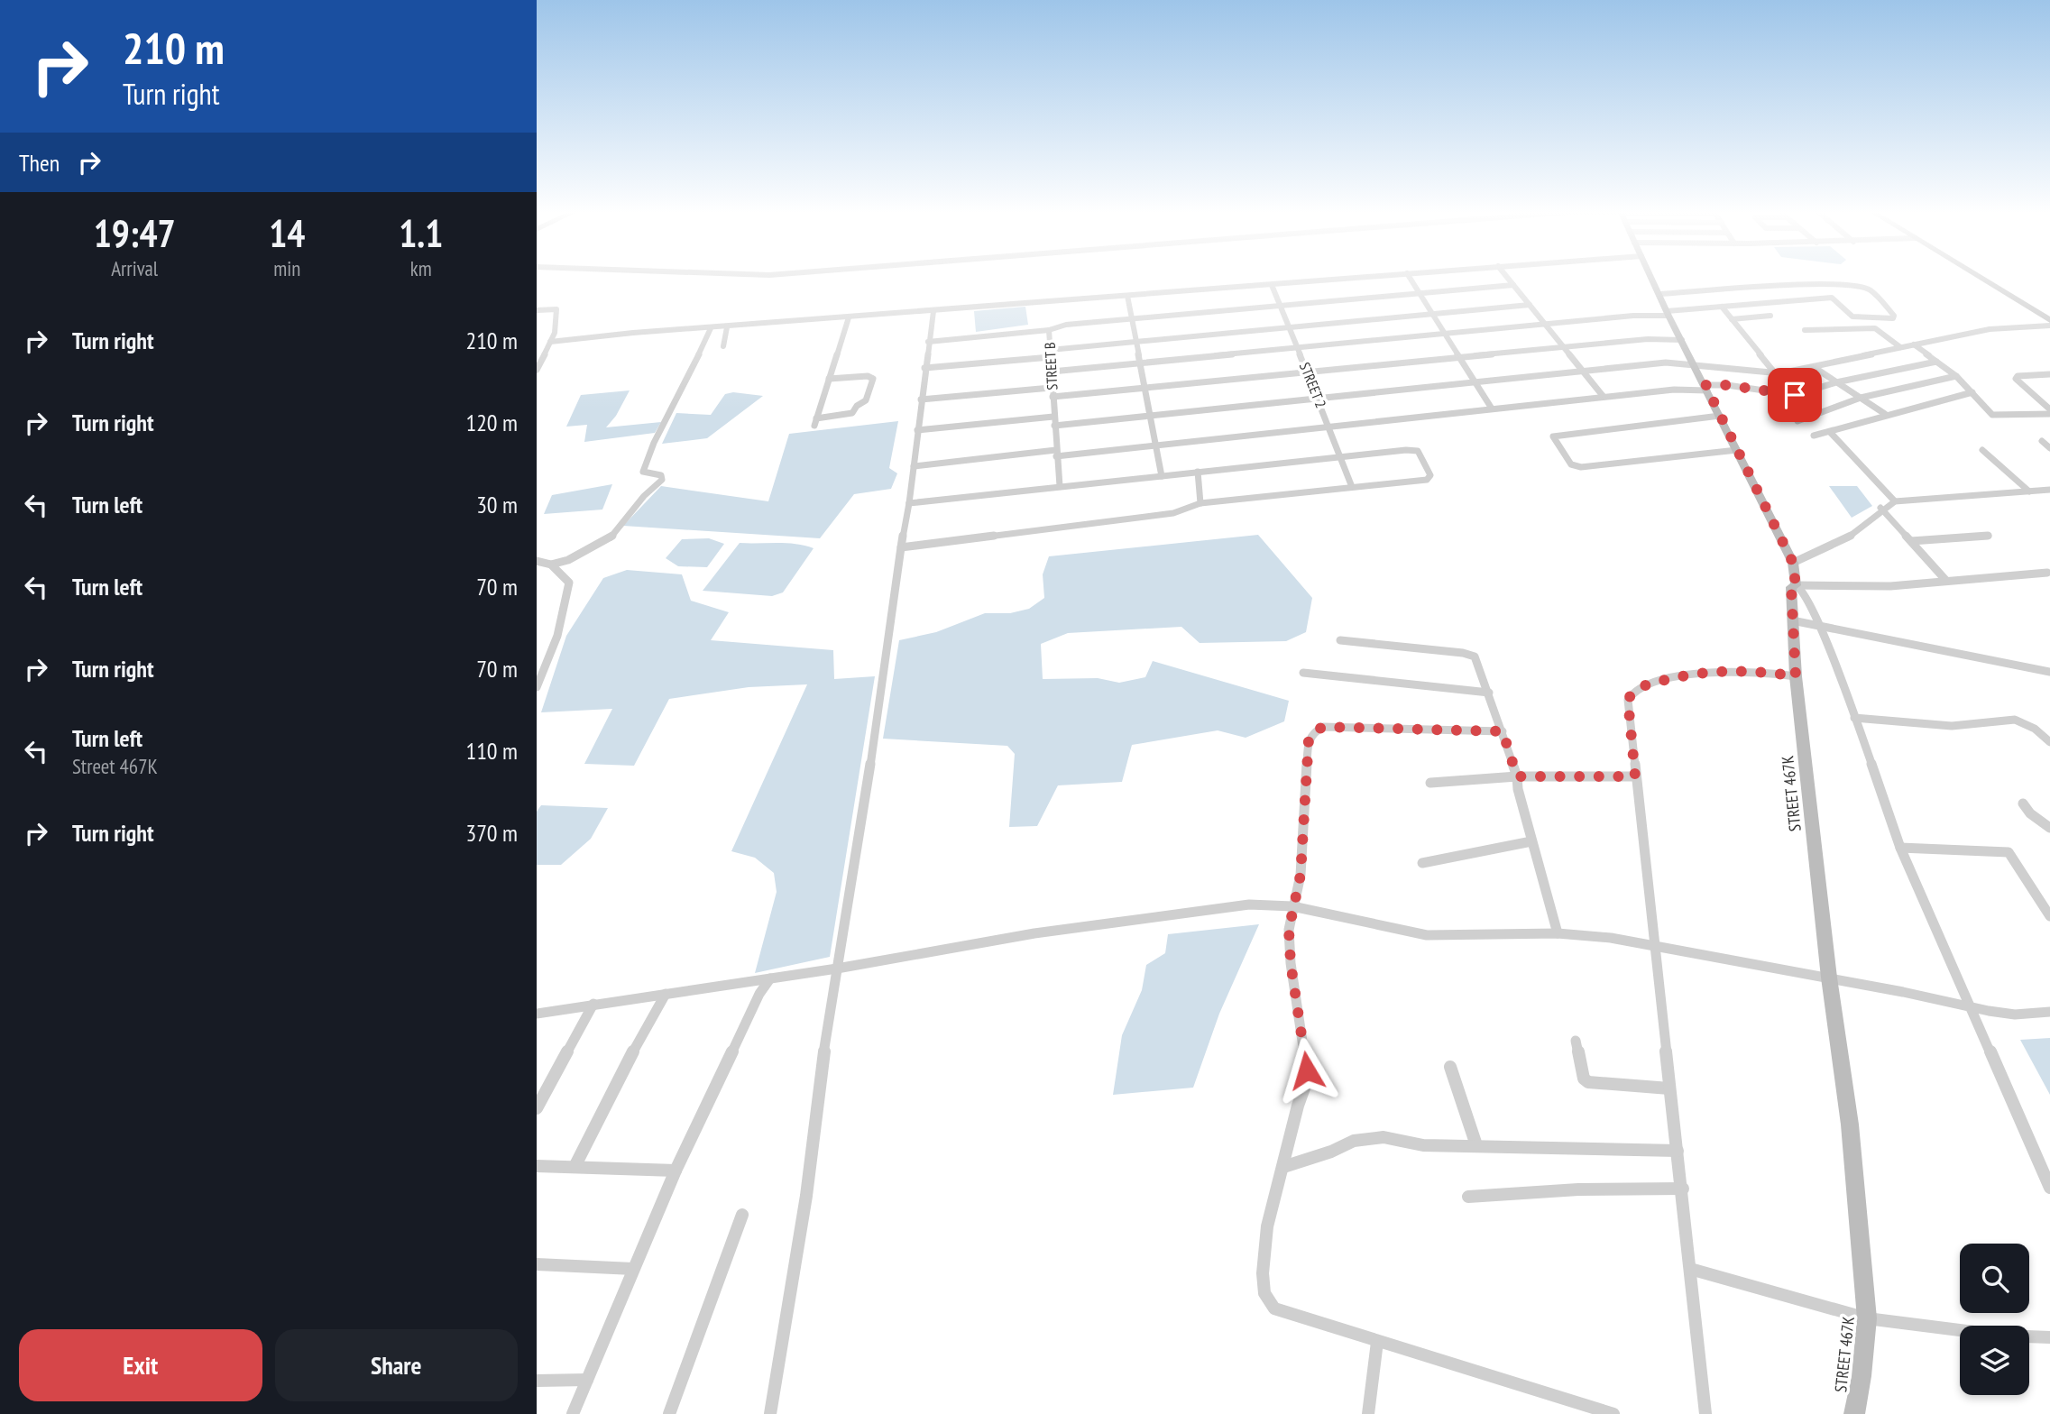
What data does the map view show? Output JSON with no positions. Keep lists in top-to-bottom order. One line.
{"streets":{"street":["STREET B","STREET 2","STREET 467K"]},"crossings":[["STREET B","STREET 2"]],"page":{"turn":["210 m","Turn right"],"then":"Then","eta":["19:47","Arrival","14","min","1.1","km"],"list":[{"name":"Turn right","value":"210 m"},{"name":"Turn right","value":"120 m"},{"name":"Turn left","value":"30 m"},{"name":"Turn left","value":"70 m"},{"name":"Turn right","value":"70 m"},{"name":"Turn left","note":"Street 467K","value":"110 m"},{"name":"Turn right","value":"370 m"}],"buttons":["Exit","Share"]}}
